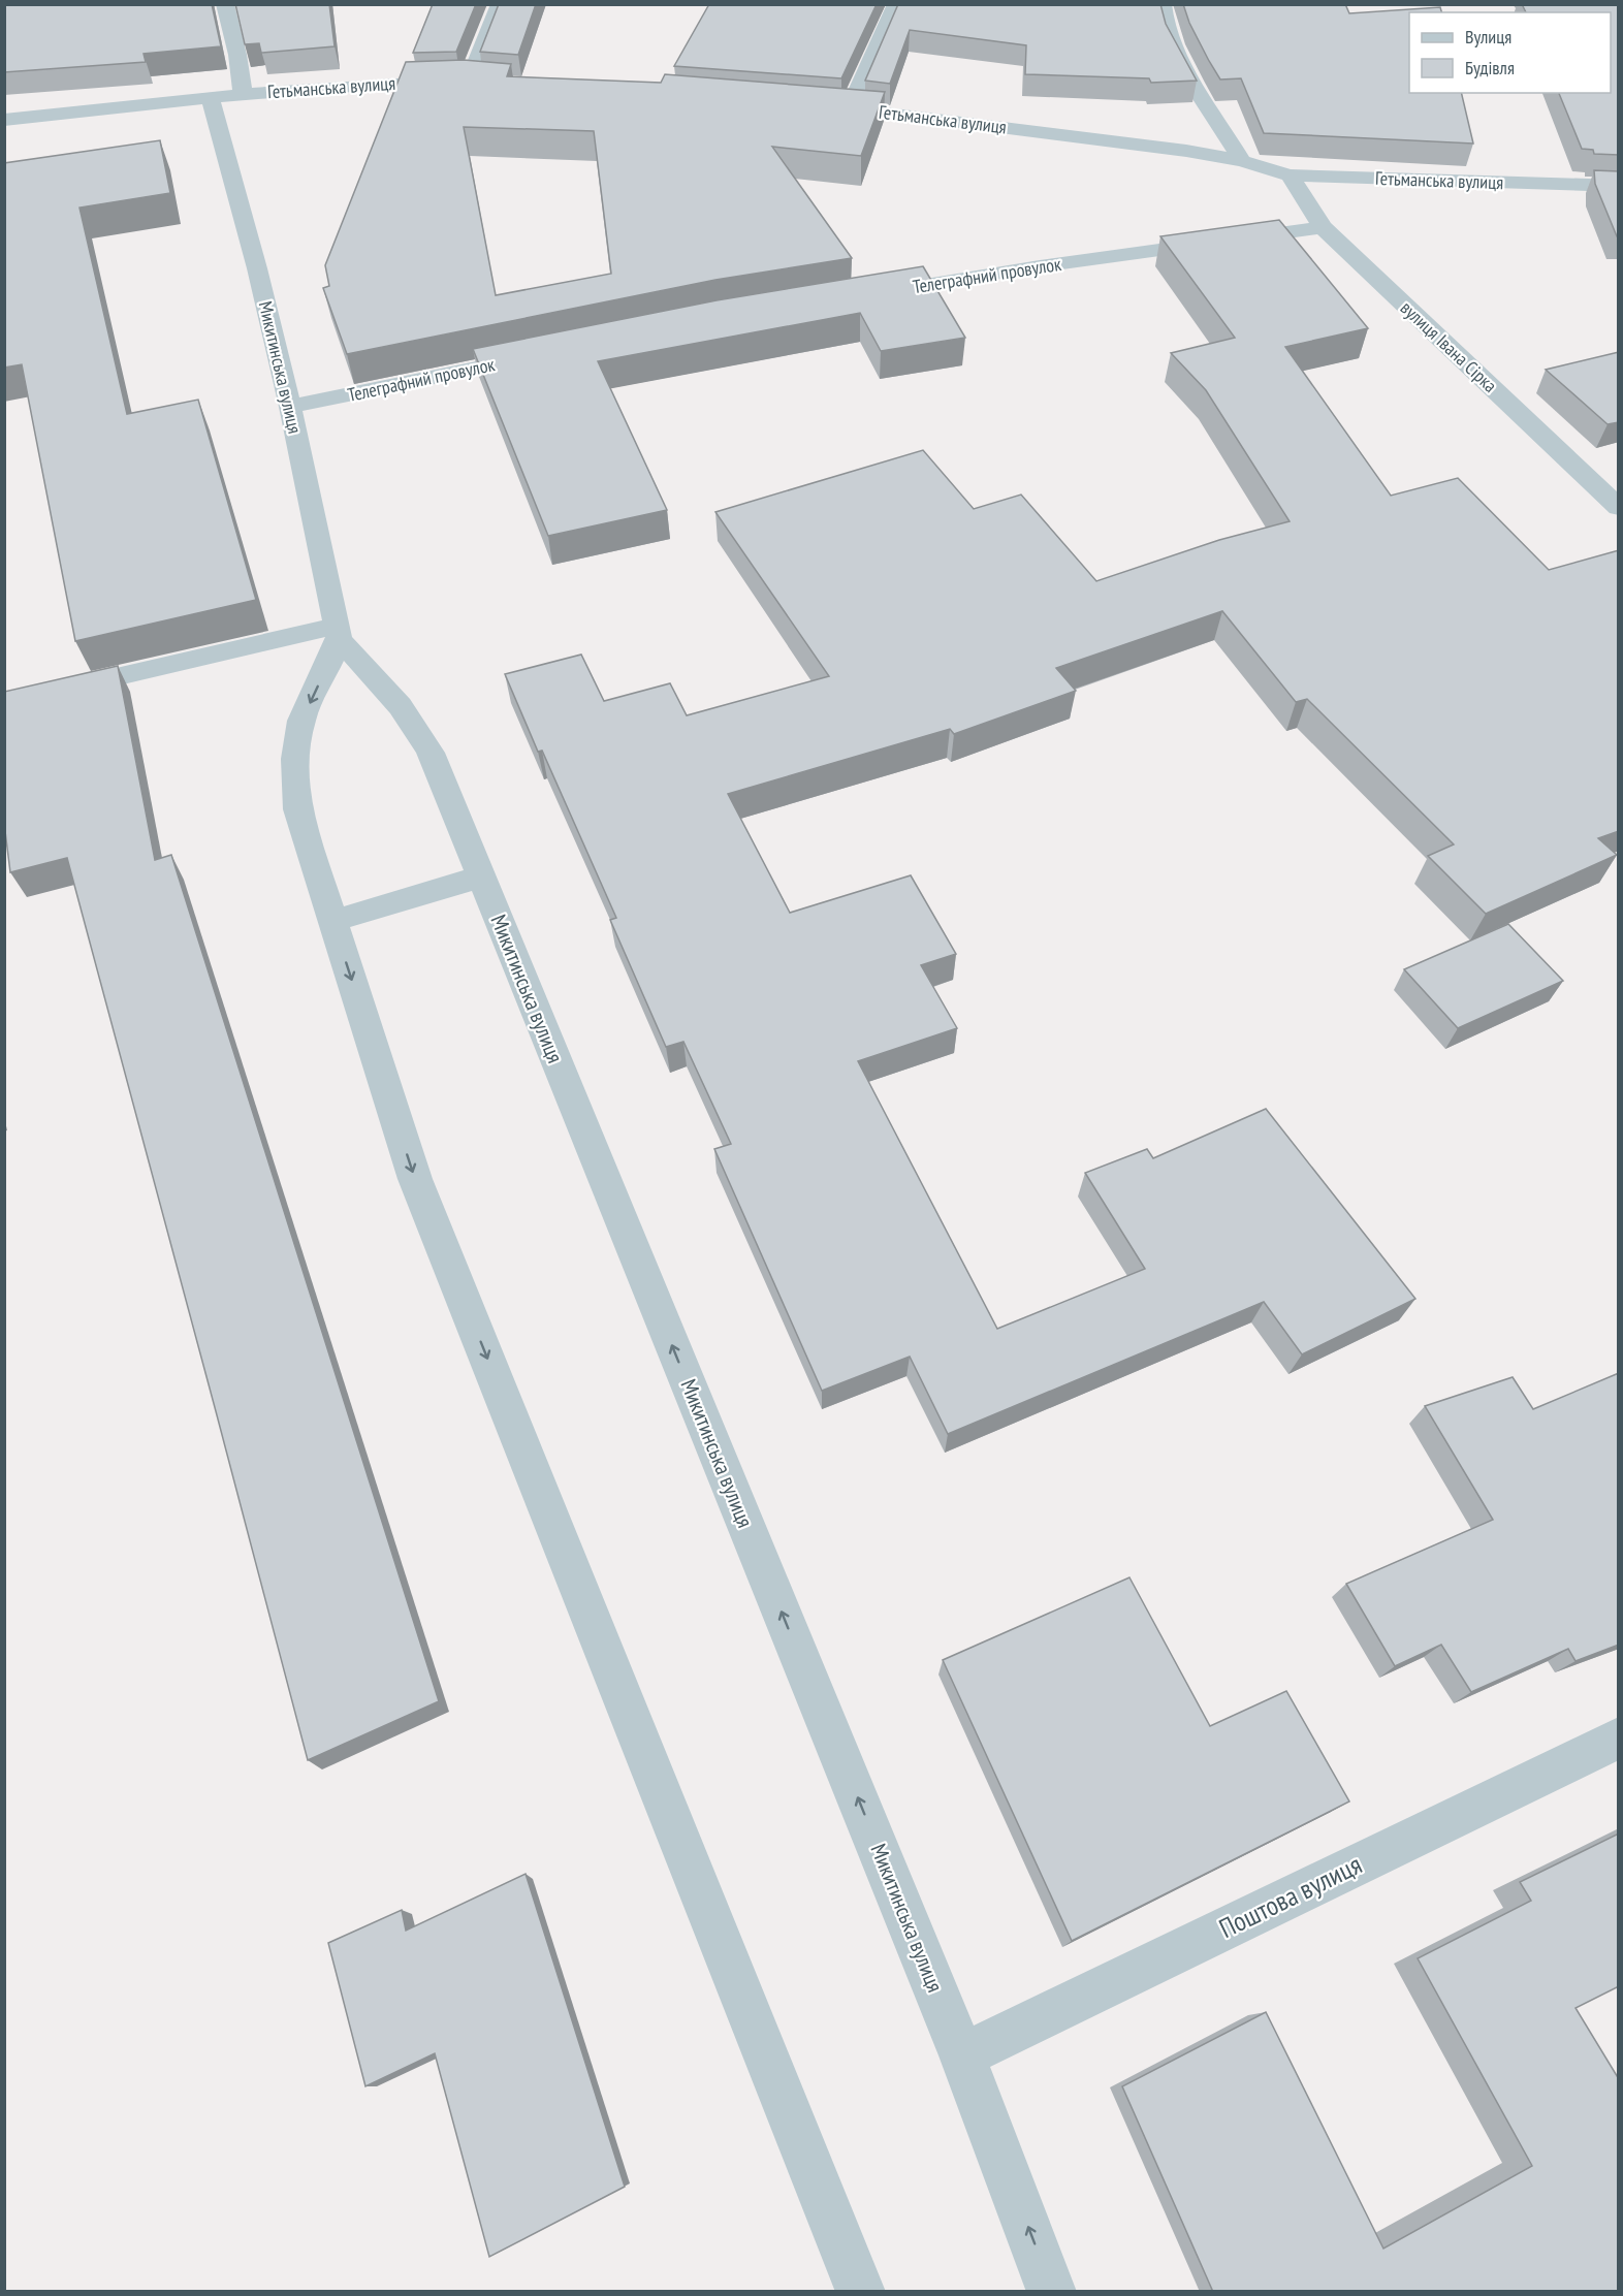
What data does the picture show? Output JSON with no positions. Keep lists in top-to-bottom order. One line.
{"streets":{"street":["Гетьманська вулиця","Телеграфний провулок","вулиця Івана Сірка","Микитинська вулиця","Поштова вулиця"]},"crossings":[["Гетьманська вулиця","вулиця Івана Сірка"],["Гетьманська вулиця","Микитинська вулиця"],["Телеграфний провулок","вулиця Івана Сірка"],["Телеграфний провулок","Микитинська вулиця"],["Микитинська вулиця","Поштова вулиця"]],"legend":["Вулиця","Будівля"]}
